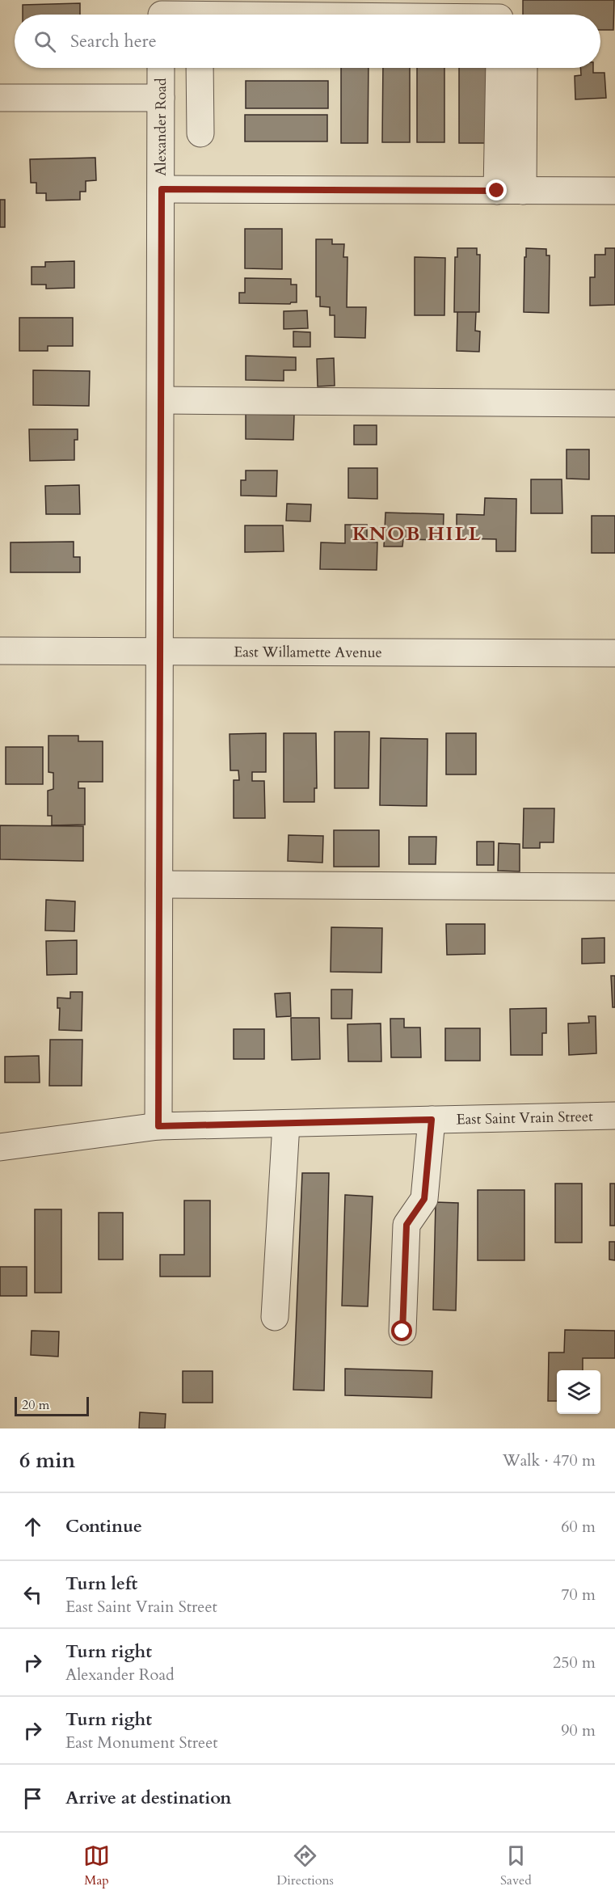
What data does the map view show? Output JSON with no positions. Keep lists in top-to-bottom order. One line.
{"streets":{"street":["Alexander Road","East Willamette Avenue","East Saint Vrain Street"]},"crossings":[["Alexander Road","East Willamette Avenue"],["Alexander Road","East Saint Vrain Street"]],"districts":["KNOB HILL"],"scale_bar":"20 m","page":{"search":"Search here","scale":"20 m","heading":["6 min","Walk · 470 m"],"list":[["Continue","60 m"],["Turn left","East Saint Vrain Street","70 m"],["Turn right","Alexander Road","250 m"],["Turn right","East Monument Street","90 m"],"Arrive at destination"],"nav":["Map","Directions","Saved"]}}
